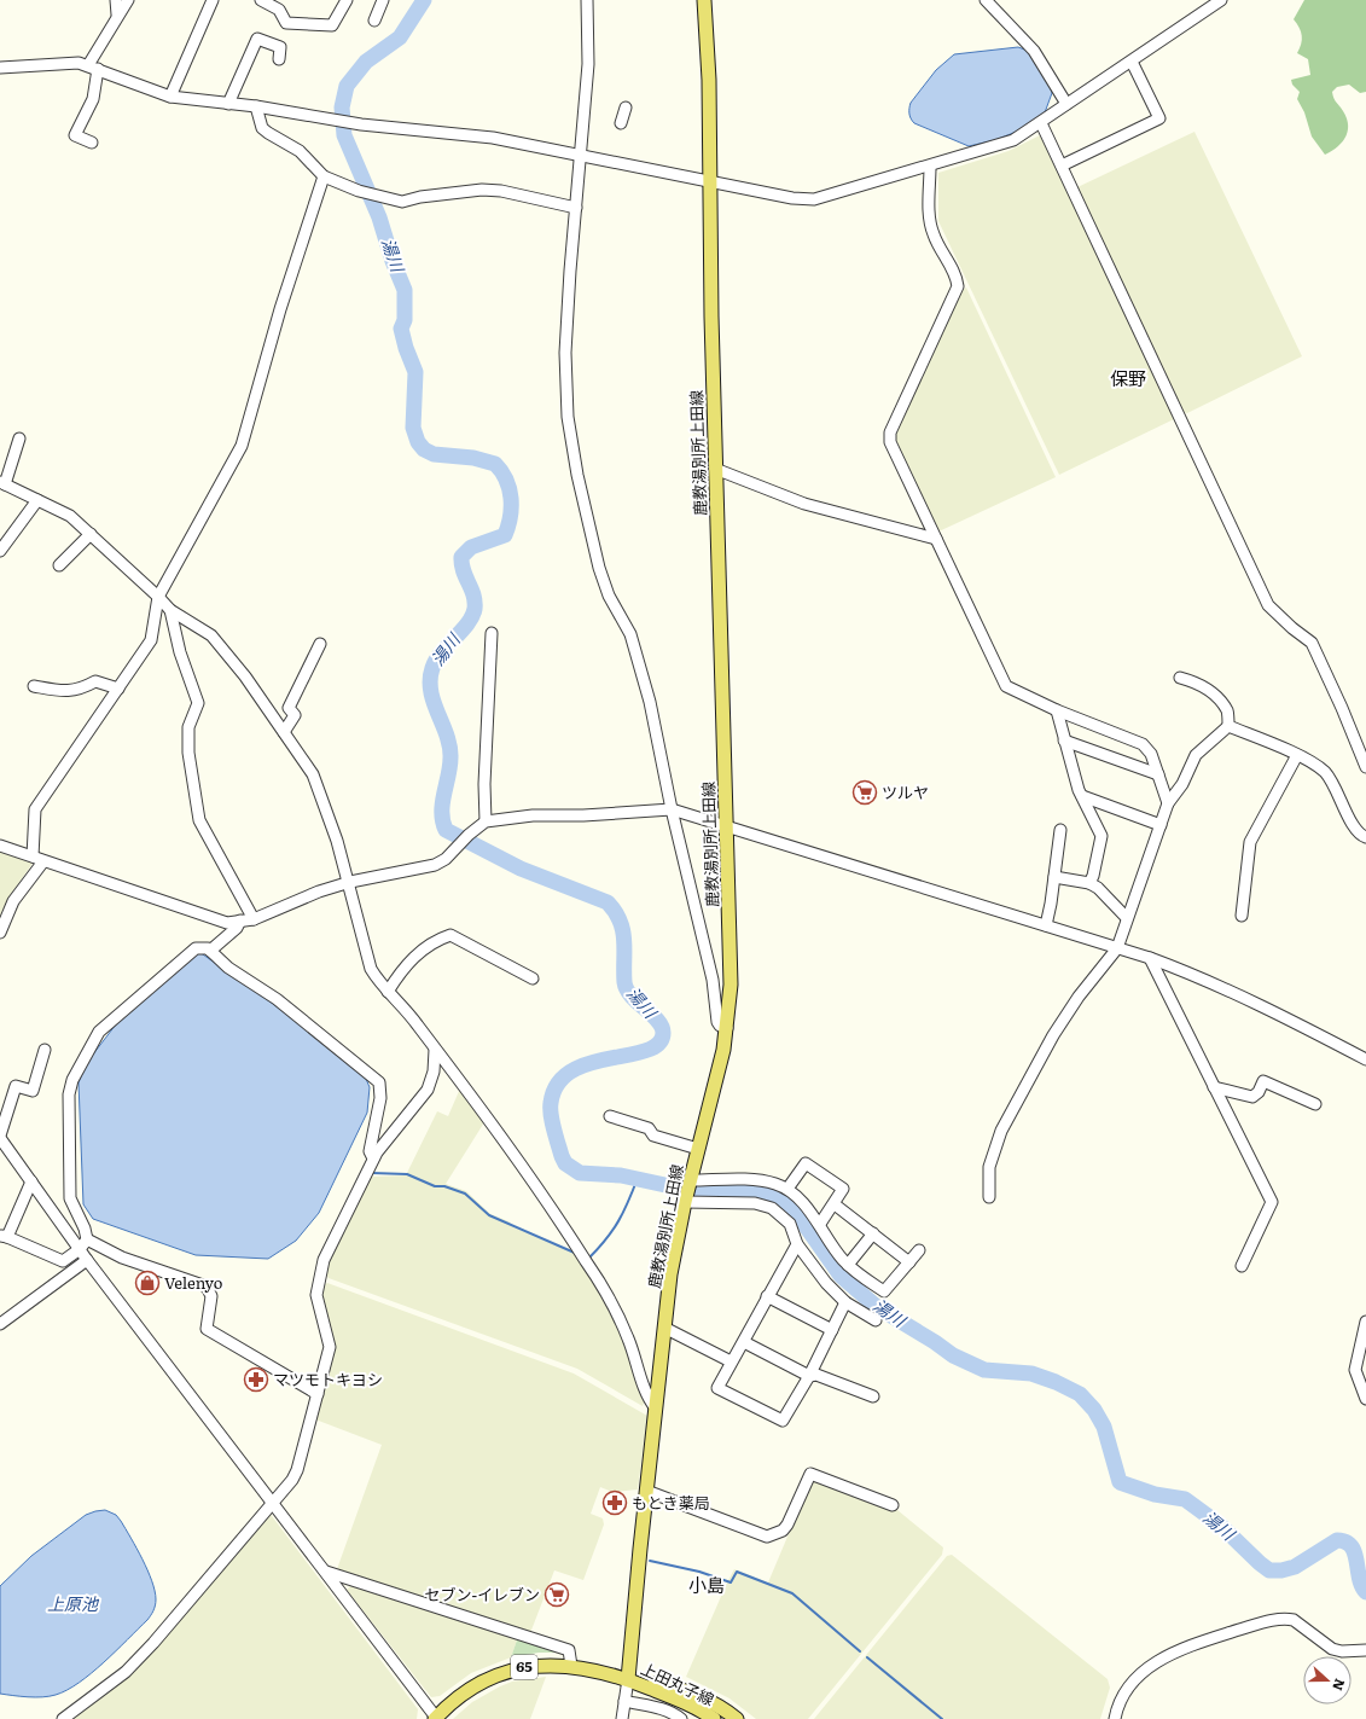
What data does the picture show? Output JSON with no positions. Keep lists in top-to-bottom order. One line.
{"streets":{"main road":["鹿教湯別所上田線","65","上田丸子線"]},"crossings":[["鹿教湯別所上田線","上田丸子線"]],"districts":["保野","小島"],"water":["湯川","上原池"],"places":{"supermarket":["ツルヤ","セブン-イレブン"],"shop":["Velenyo"],"pharmacy":["マツモトキヨシ","もとき薬局"]},"north":"right"}
